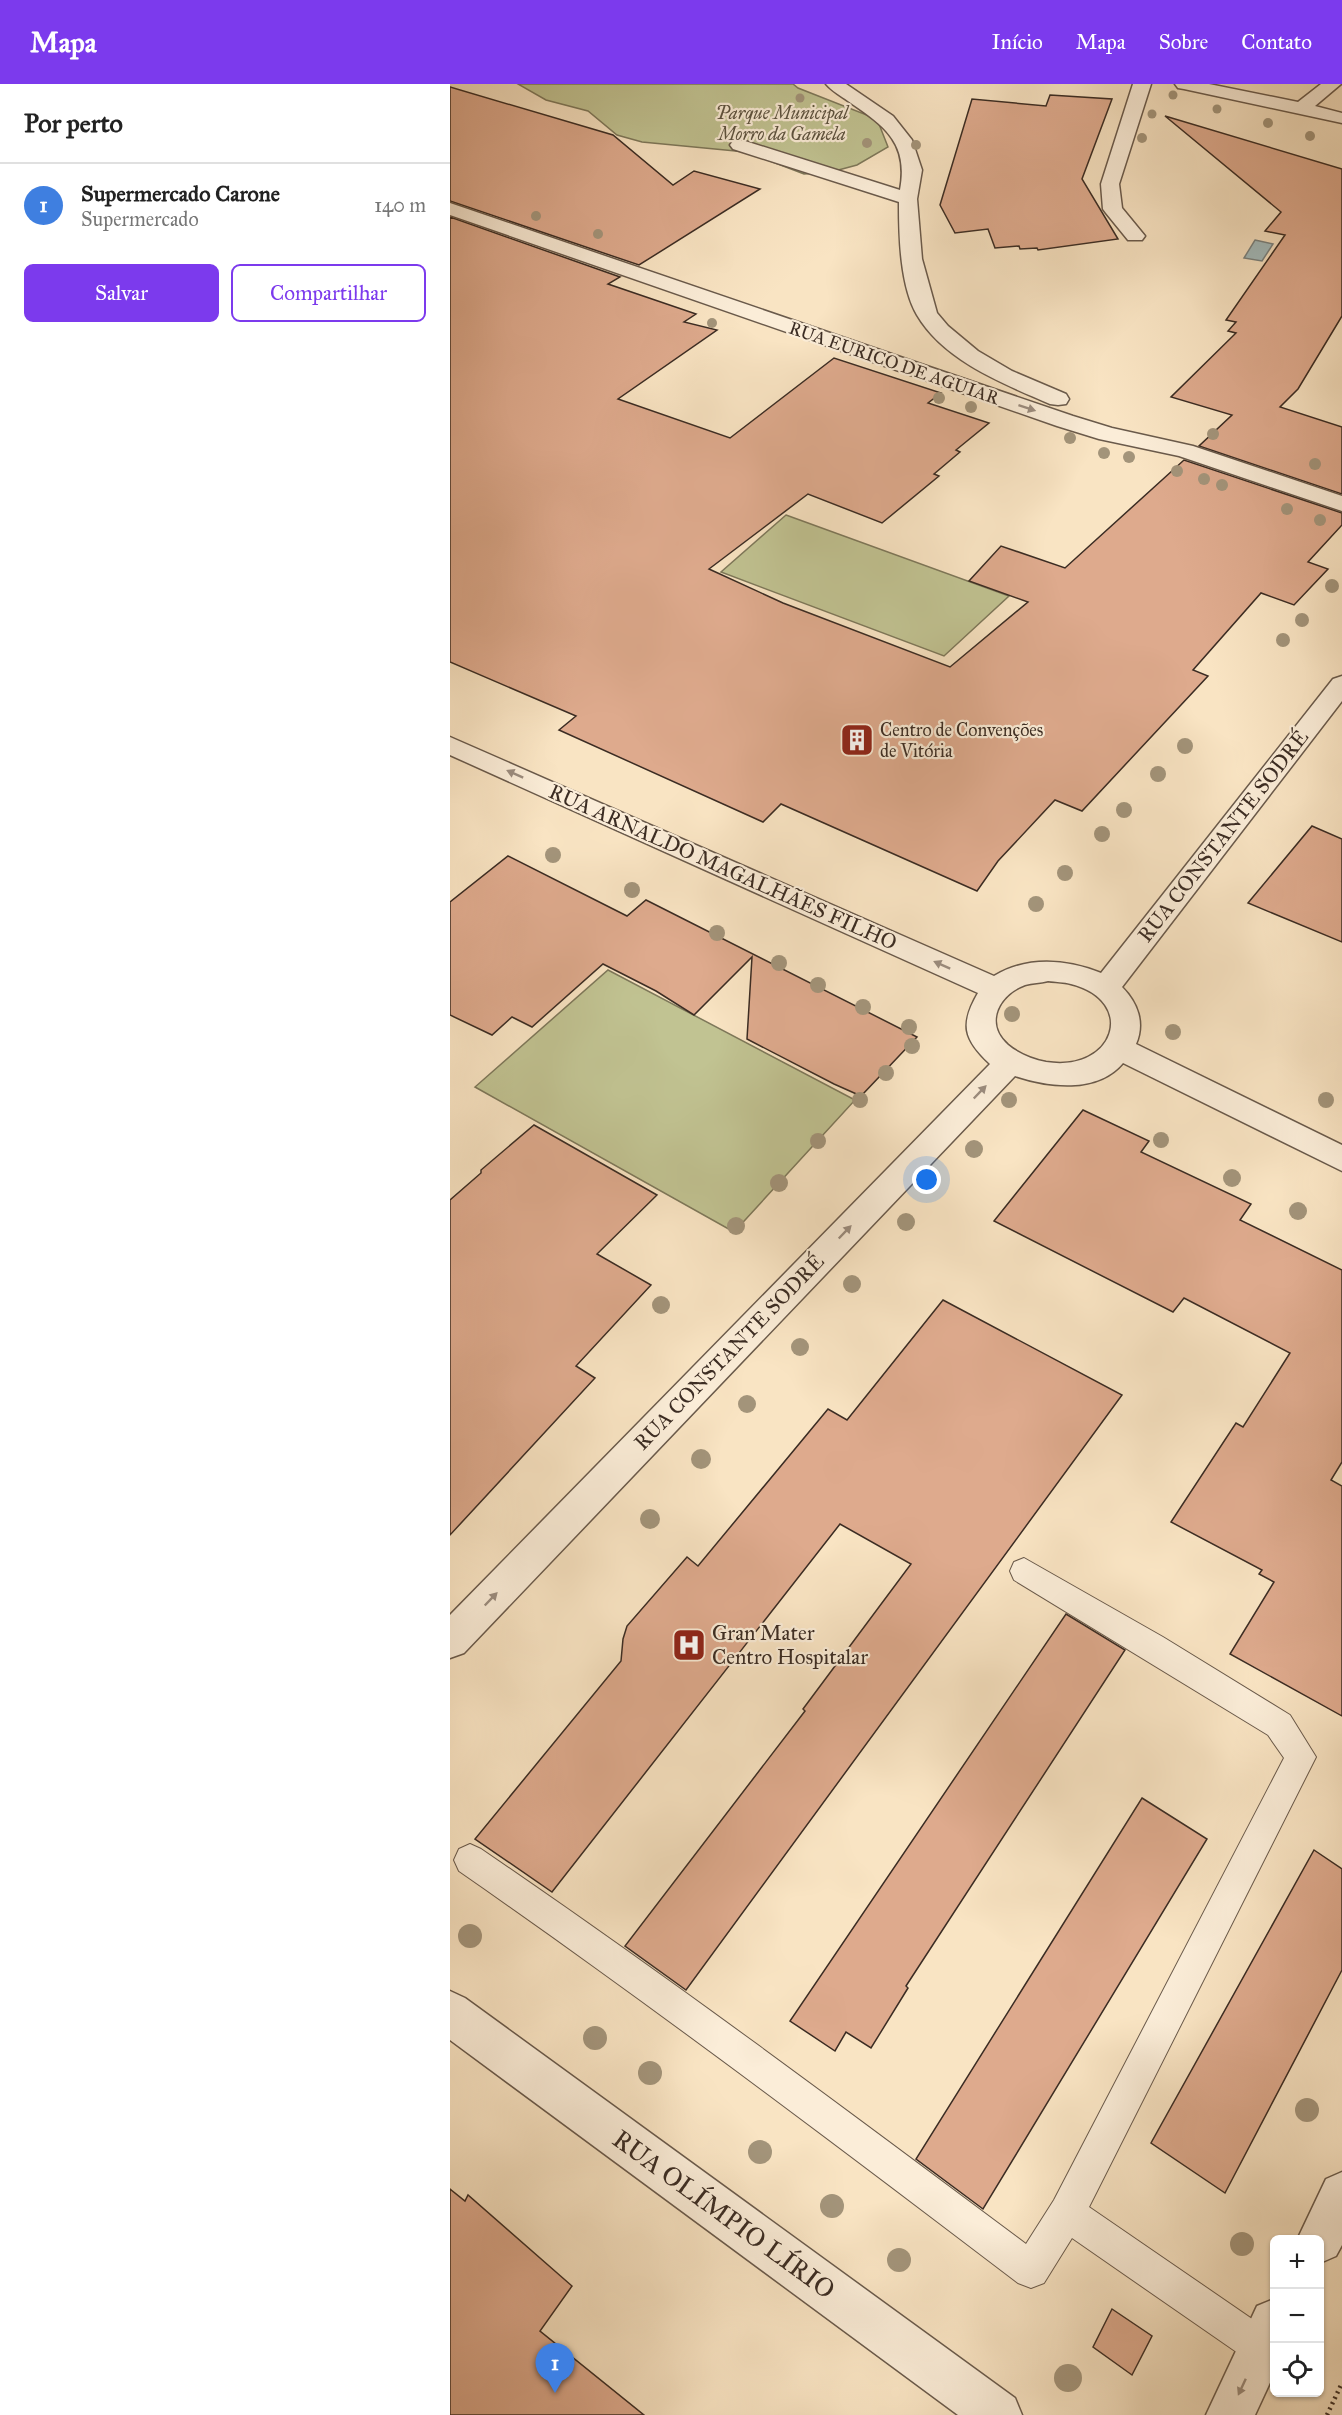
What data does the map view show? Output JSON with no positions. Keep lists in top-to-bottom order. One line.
{"streets":{"street":["RUA EURICO DE AGUIAR","RUA CONSTANTE SODRÉ","RUA ARNALDO MAGALHÃES FILHO","RUA OLÍMPIO LÍRIO"]},"crossings":[["RUA CONSTANTE SODRÉ","RUA ARNALDO MAGALHÃES FILHO"]],"one_way":["RUA EURICO DE AGUIAR","RUA CONSTANTE SODRÉ","RUA ARNALDO MAGALHÃES FILHO"],"parks":["Parque Municipal Morro da Gamela"],"places":{"building":["Centro de Convenções de Vitória"],"hospital":["Gran Mater Centro Hospitalar"]},"page":{"header":"Mapa","nav":["Início","Mapa","Sobre","Contato"],"heading":"Por perto","list":[{"mark":"1","name":"Supermercado Carone","note":"Supermercado","value":"140 m"}],"buttons":["Salvar","Compartilhar"],"map_buttons":["+","−"],"pins":"1"}}
